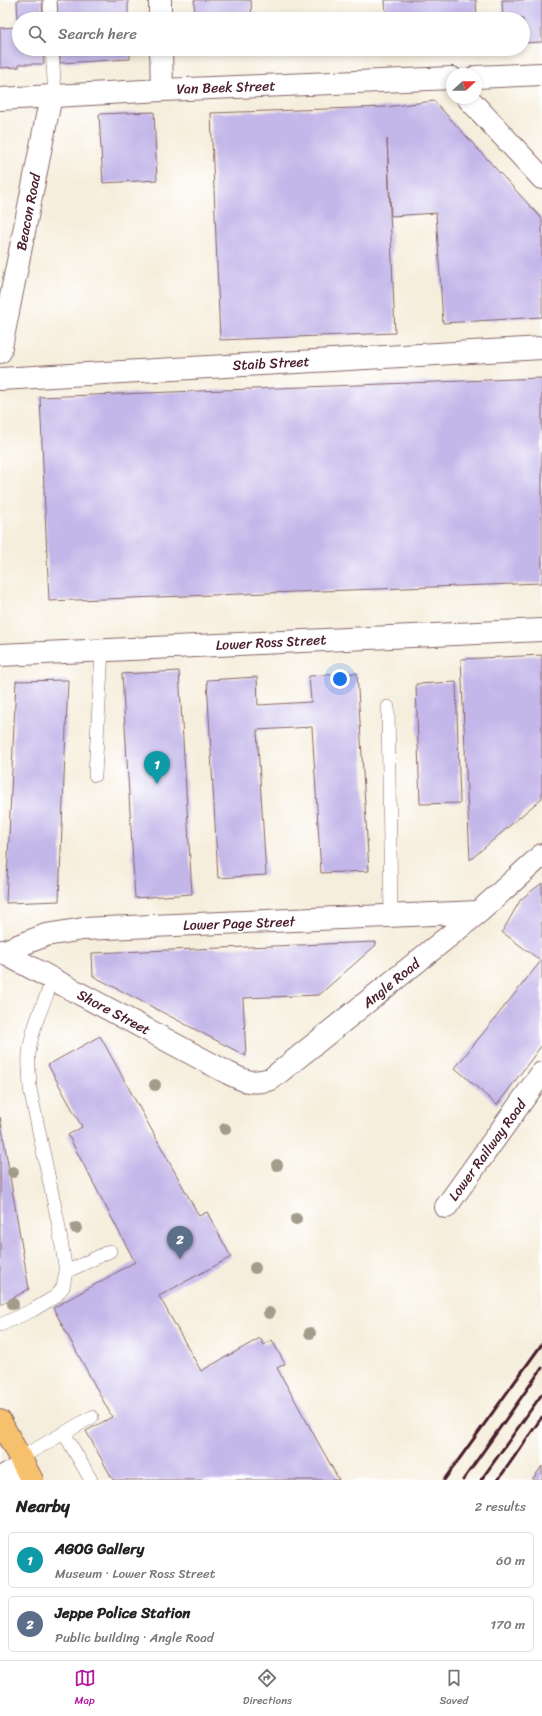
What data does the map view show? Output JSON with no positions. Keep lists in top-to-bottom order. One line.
{"streets":{"street":["Van Beek Street","Beacon Road","Staib Street","Lower Ross Street","Lower Page Street","Angle Road","Shore Street","Lower Railway Road"]},"crossings":[["Van Beek Street","Beacon Road"],["Lower Page Street","Angle Road"],["Lower Page Street","Shore Street"],["Angle Road","Shore Street"]],"north":"right","page":{"search":"Search here","pins":["1","2"],"heading":["Nearby","2 results"],"list":[{"mark":"1","name":"AGOG Gallery","note":"Museum · Lower Ross Street","value":"60 m"},{"mark":"2","name":"Jeppe Police Station","note":"Public building · Angle Road","value":"170 m"}],"nav":["Map","Directions","Saved"]}}
